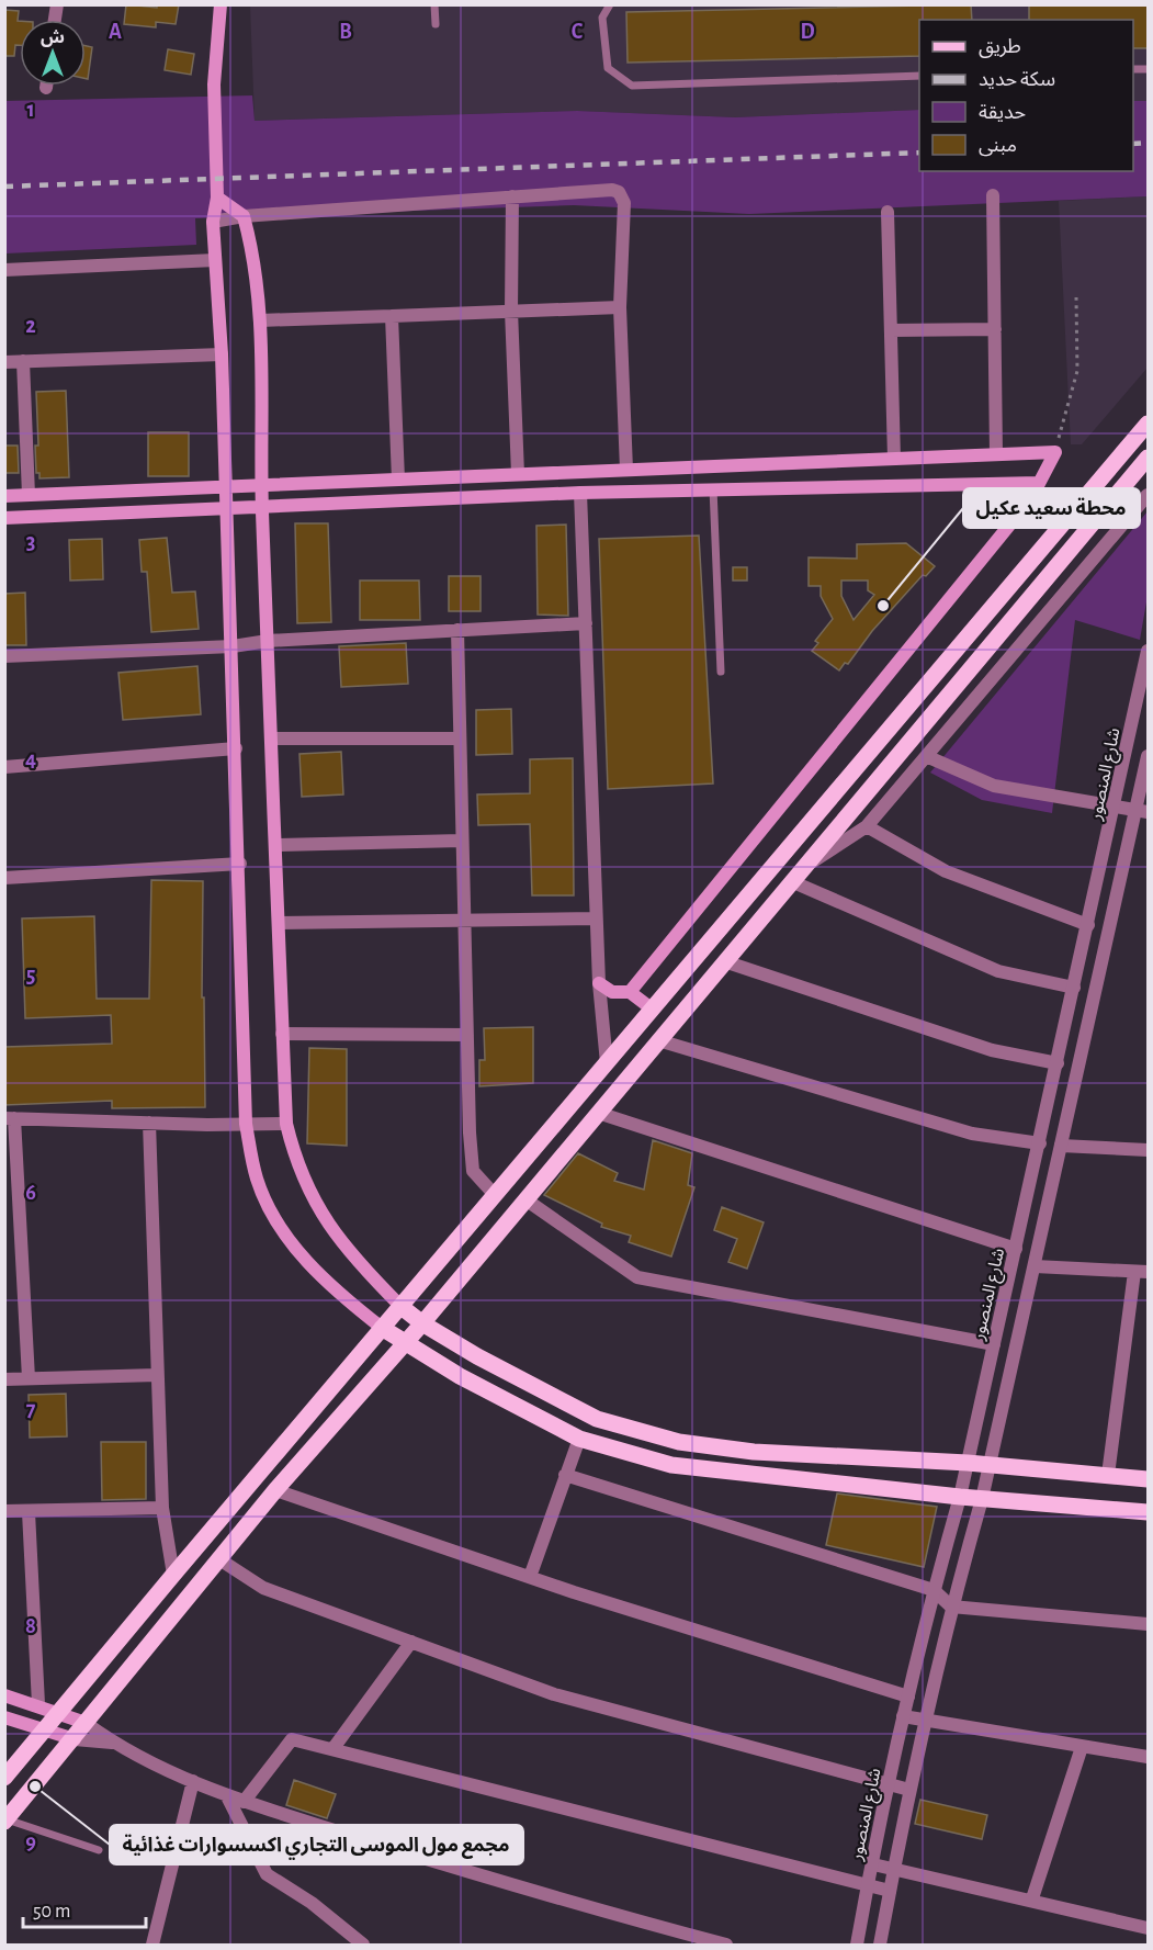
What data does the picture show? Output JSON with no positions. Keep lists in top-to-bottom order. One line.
{"streets":{"street":["شارع المنصور"]},"places":["محطة سعيد عكيل","مجمع مول الموسى التجاري اكسسوارات غذائية"],"legend":["طريق","سكة حديد","حديقة","مبنى"],"scale_bar":"50 m","north":"top","grid":{"columns":["A","B","C","D"],"rows":["1","2","3","4","5","6","7","8","9"]}}
